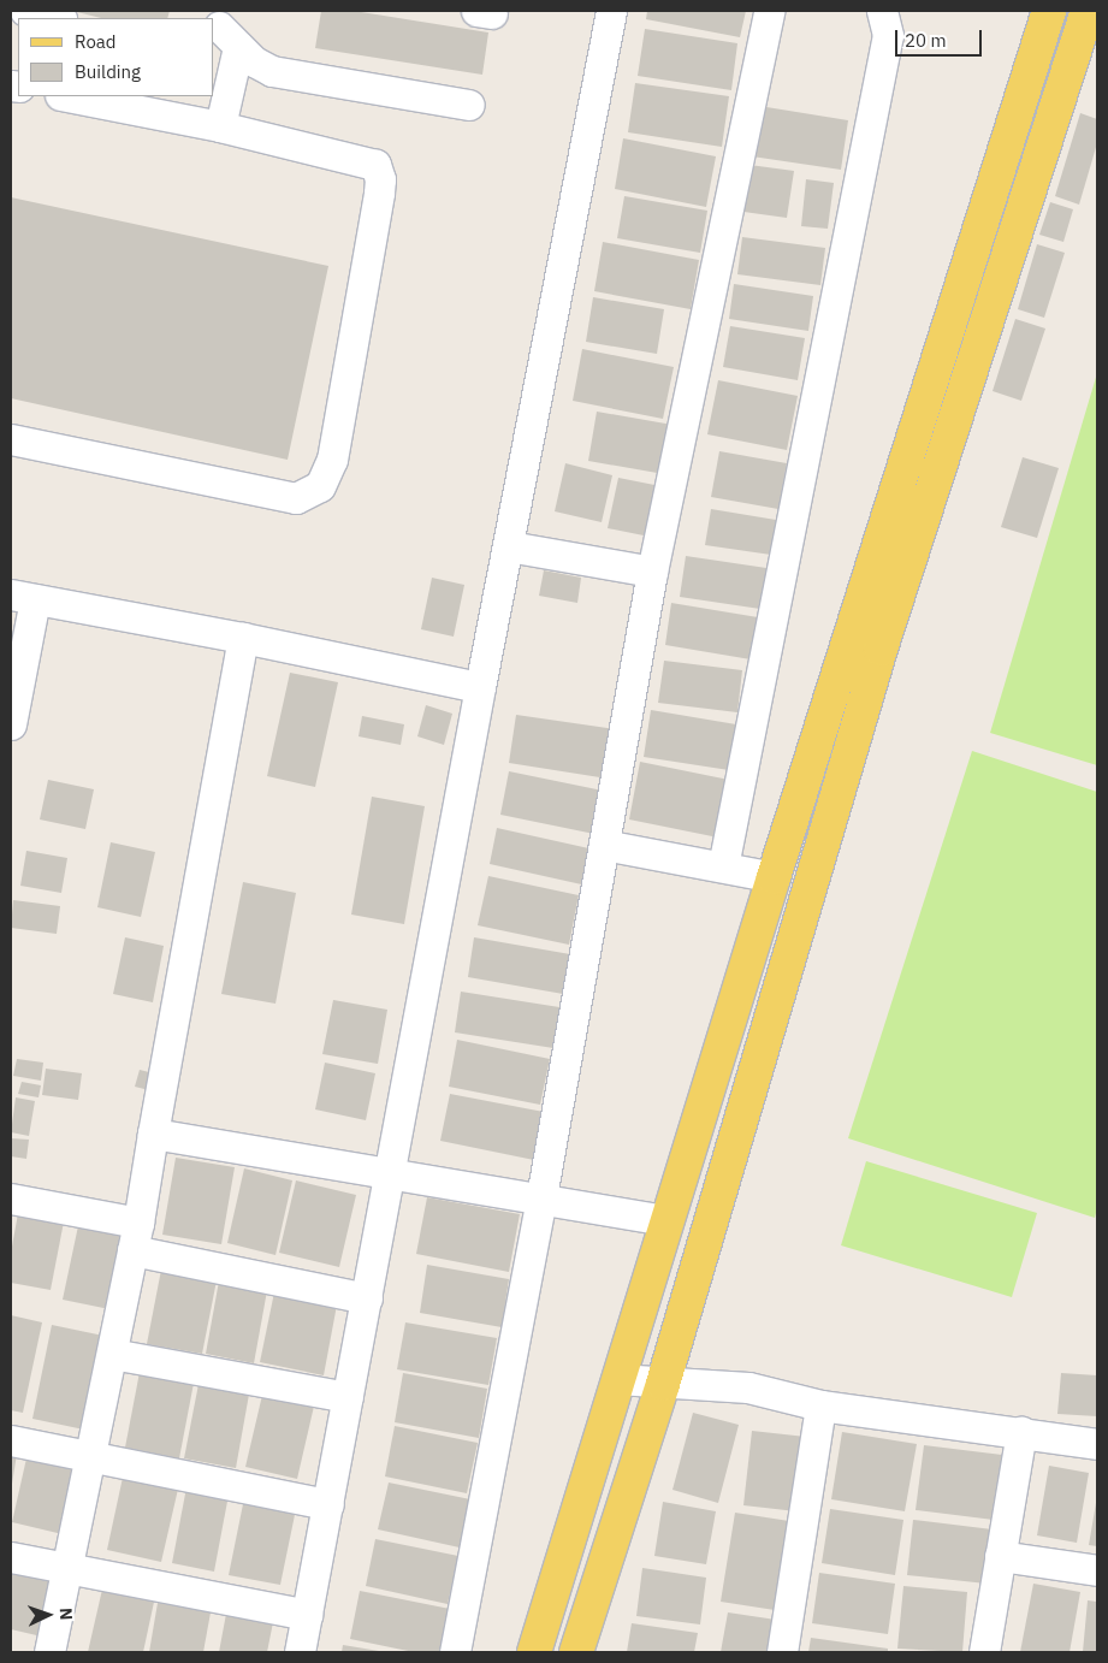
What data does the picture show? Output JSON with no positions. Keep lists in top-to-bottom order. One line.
{"legend":["Road","Building"],"scale_bar":"20 m","north":"right"}
